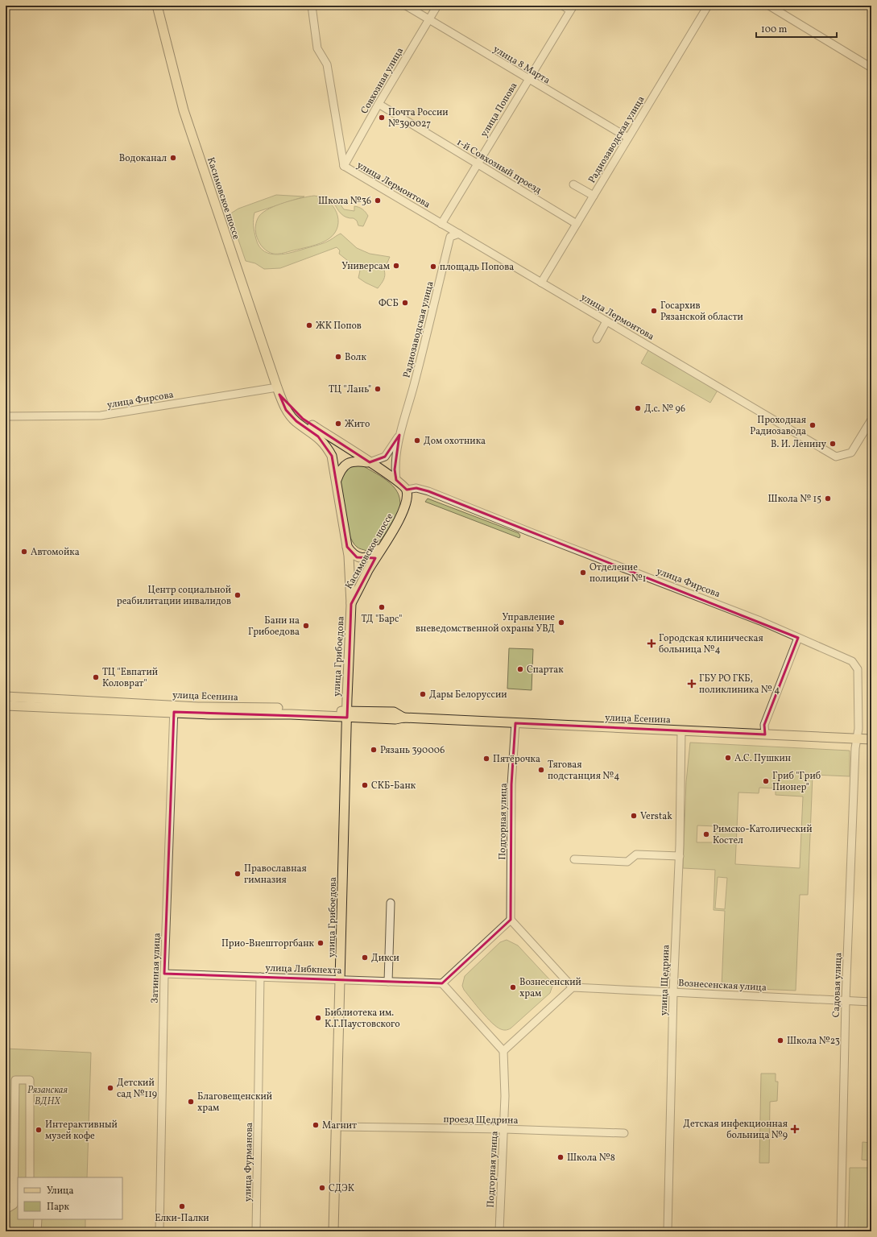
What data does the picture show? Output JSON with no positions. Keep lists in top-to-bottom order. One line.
{"streets":{"main road":["Касимовское шоссе","улица Грибоедова","улица Есенина"],"street":["улица 8 Марта","Совхозная улица","улица Попова","Радиозаводская улица","1-й Совхозный проезд","улица Лермонтова","улица Фирсова","Подгорная улица","Затинная улица","улица Либкнехта","улица Щедрина","Вознесенская улица","Садовая улица","проезд Щедрина","улица Фурманова"]},"crossings":[["улица 8 Марта","Совхозная улица"],["улица 8 Марта","улица Попова"],["улица 8 Марта","Радиозаводская улица"],["Совхозная улица","1-й Совхозный проезд"],["Совхозная улица","улица Лермонтова"],["улица Попова","1-й Совхозный проезд"],["улица Попова","улица Лермонтова"],["Радиозаводская улица","1-й Совхозный проезд"],["Радиозаводская улица","улица Лермонтова"],["Касимовское шоссе","улица Фирсова"],["Касимовское шоссе","улица Грибоедова"],["улица Фирсова","улица Есенина"],["улица Фирсова","Садовая улица"],["улица Грибоедова","улица Есенина"],["улица Грибоедова","улица Либкнехта"],["улица Грибоедова","проезд Щедрина"],["улица Есенина","Подгорная улица"],["улица Есенина","Затинная улица"],["улица Есенина","улица Щедрина"],["улица Есенина","Садовая улица"],["Подгорная улица","проезд Щедрина"],["Затинная улица","улица Либкнехта"],["улица Либкнехта","улица Фурманова"],["улица Щедрина","Вознесенская улица"],["Вознесенская улица","Садовая улица"]],"parks":["Рязанская ВДНХ"],"places":{"other":["Почта России №390027","Водоканал","Школа №36","Универсам","площадь Попова","ФСБ","Госархив Рязанской области","ЖК Попов","Волк","ТЦ \"Лань\"","Д.с. № 96","Жито","Проходная Радиозавода","Дом охотника","В. И. Ленину","Школа № 15","Автомойка","Отделение полиции №1","Центр социальной реабилитации инвалидов","ТД \"Барс\"","Управление вневедомственной охраны УВД","Бани на Грибоедова","Спартак","ТЦ \"Евпатий Коловрат\"","Дары Белоруссии","Рязань 390006","А.С. Пушкин","Пятёрочка","Тяговая подстанция №4","Гриб \"Гриб Пионер\"","СКБ-Банк","Verstak","Римско-Католический Костел","Православная гимназия","Прио-Внешторгбанк","Дикси","Вознесенский храм","Библиотека им. К.Г.Паустовского","Школа №23","Детский сад №119","Благовещенский храм","Магнит","Интерактивный музей кофе","Школа №8","СДЭК","Елки-Палки"],"health":["Городская клиническая больница №4","ГБУ РО ГКБ, поликлиника № 4","Детская инфекционная больница №9"]},"legend":["Улица","Парк"],"scale_bar":"100 m"}
